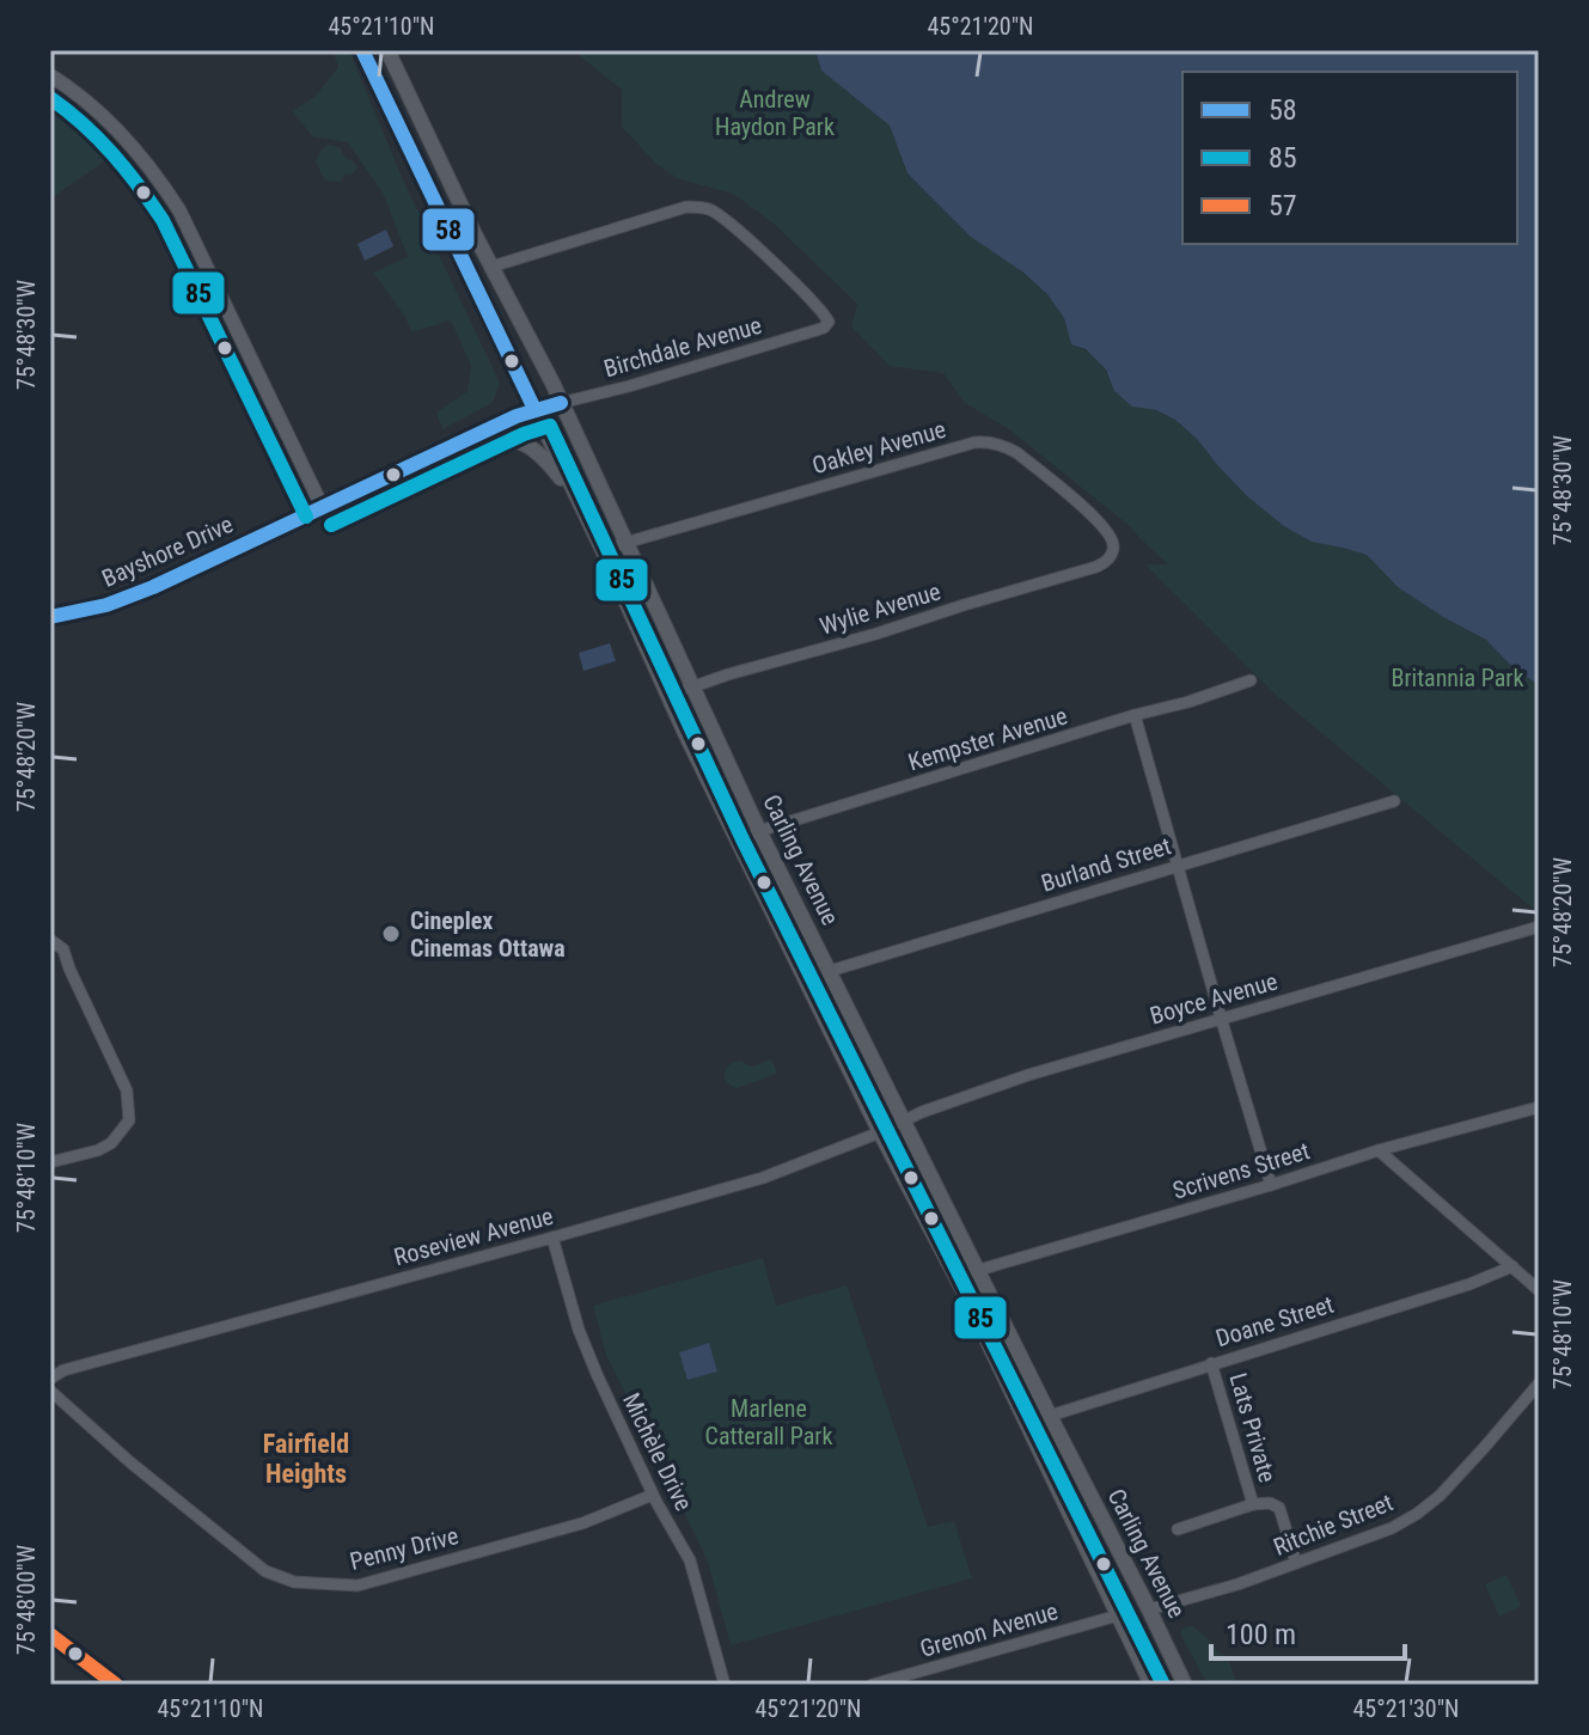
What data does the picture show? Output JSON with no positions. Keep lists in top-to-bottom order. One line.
{"streets":{"main road":["Bayshore Drive","Carling Avenue"],"street":["Birchdale Avenue","Oakley Avenue","Wylie Avenue","Kempster Avenue","Burland Street","Boyce Avenue","Scrivens Street","Roseview Avenue","Doane Street","Lats Private","Michèle Drive","Ritchie Street","Penny Drive","Grenon Avenue"]},"crossings":[["Birchdale Avenue","Bayshore Drive"],["Birchdale Avenue","Carling Avenue"],["Oakley Avenue","Wylie Avenue"],["Oakley Avenue","Carling Avenue"],["Bayshore Drive","Carling Avenue"],["Wylie Avenue","Carling Avenue"],["Kempster Avenue","Carling Avenue"],["Carling Avenue","Burland Street"],["Carling Avenue","Boyce Avenue"],["Carling Avenue","Scrivens Street"],["Carling Avenue","Roseview Avenue"],["Carling Avenue","Doane Street"],["Carling Avenue","Ritchie Street"],["Carling Avenue","Grenon Avenue"],["Boyce Avenue","Roseview Avenue"],["Roseview Avenue","Michèle Drive"],["Doane Street","Lats Private"],["Michèle Drive","Penny Drive"]],"districts":["Fairfield Heights"],"parks":["Andrew Haydon Park","Britannia Park","Marlene Catterall Park"],"places":["Cineplex Cinemas Ottawa"],"lines":["transit line 58","transit line 85","transit line 57"],"legend":["58","85","57"],"scale_bar":"100 m","coordinates":["45°21'10\"N","45°21'20\"N","75°48'30\"W","75°48'20\"W","75°48'10\"W","75°48'00\"W","45°21'30\"N"]}
